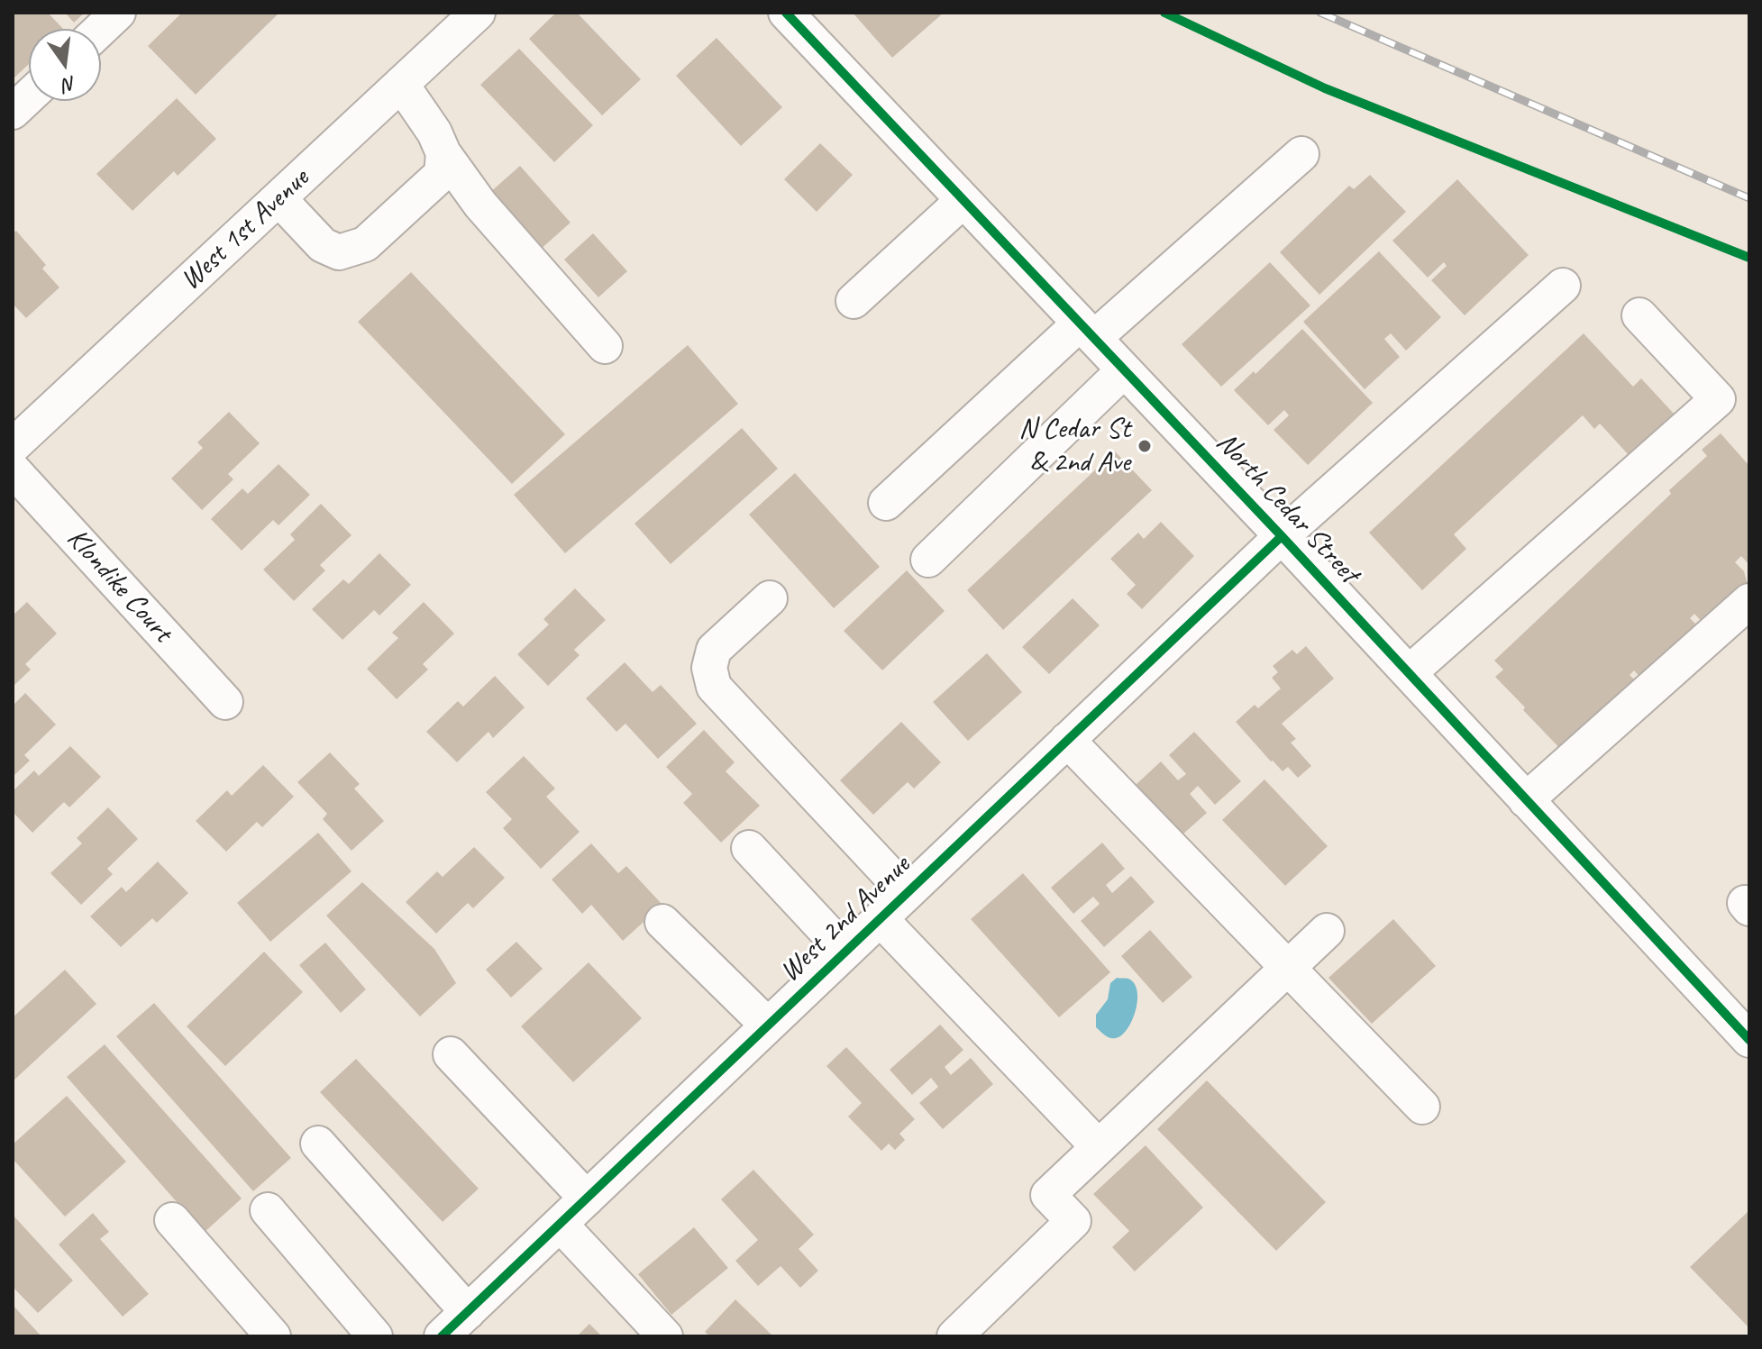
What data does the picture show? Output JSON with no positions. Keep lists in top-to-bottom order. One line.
{"streets":{"street":["West 1st Avenue","North Cedar Street","Klondike Court","West 2nd Avenue"]},"crossings":[["North Cedar Street","West 2nd Avenue"]],"places":["N Cedar St & 2nd Ave"],"north":"bottom"}
